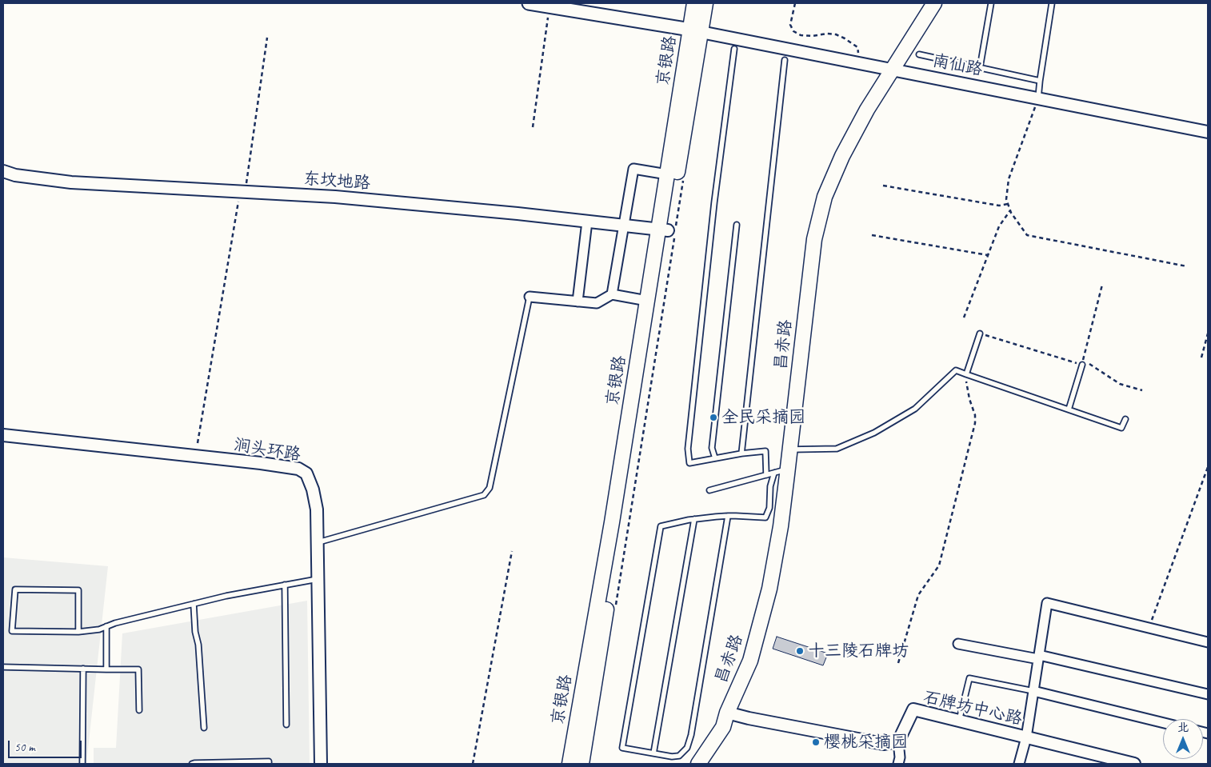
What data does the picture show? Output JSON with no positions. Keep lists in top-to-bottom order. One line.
{"streets":{"main road":["京银路","昌赤路"],"street":["南仙路","东坟地路","涧头环路","石牌坊中心路"]},"crossings":[["京银路","南仙路"],["京银路","东坟地路"],["南仙路","昌赤路"]],"places":["全民采摘园","十三陵石牌坊","樱桃采摘园"],"scale_bar":"50 m","north":"top"}
